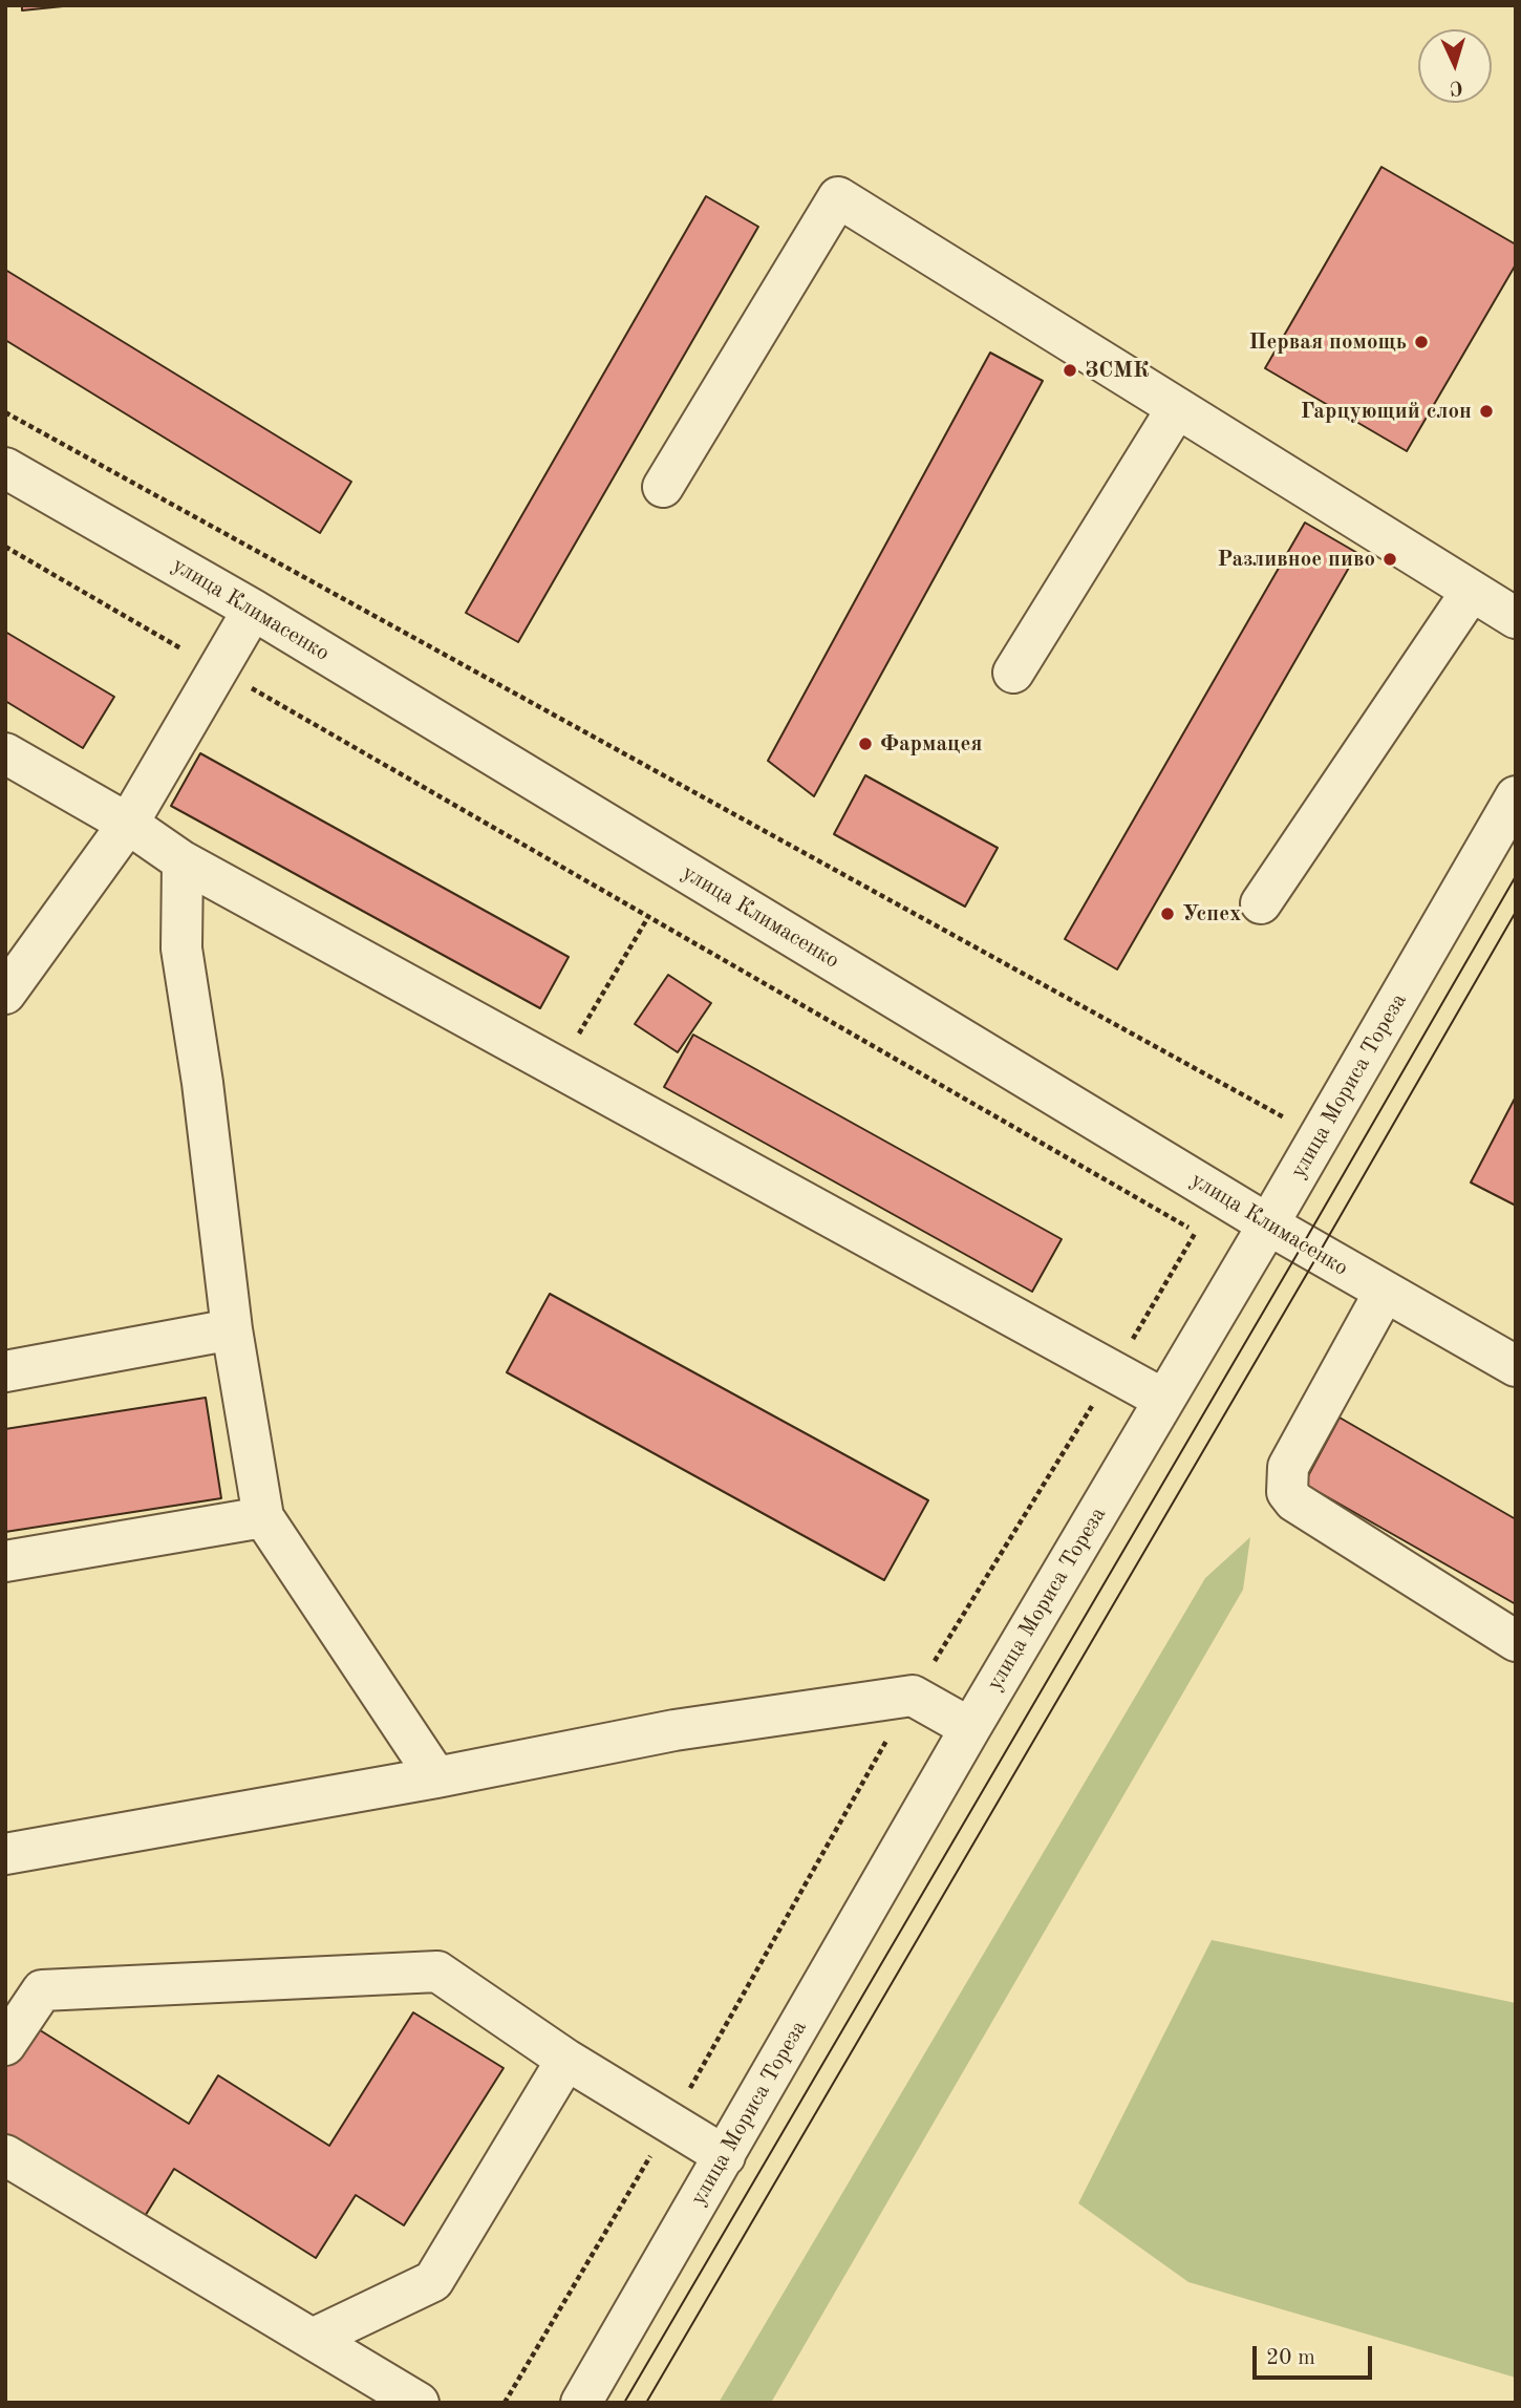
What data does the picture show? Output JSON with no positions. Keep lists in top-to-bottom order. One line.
{"streets":{"street":["улица Климасенко","улица Мориса Тореза"]},"crossings":[["улица Климасенко","улица Мориса Тореза"]],"places":["Первая помощь","ЗСМК","Гарцующий слон","Разливное пиво","Фармацея","Успех"],"scale_bar":"20 m","north":"bottom"}
